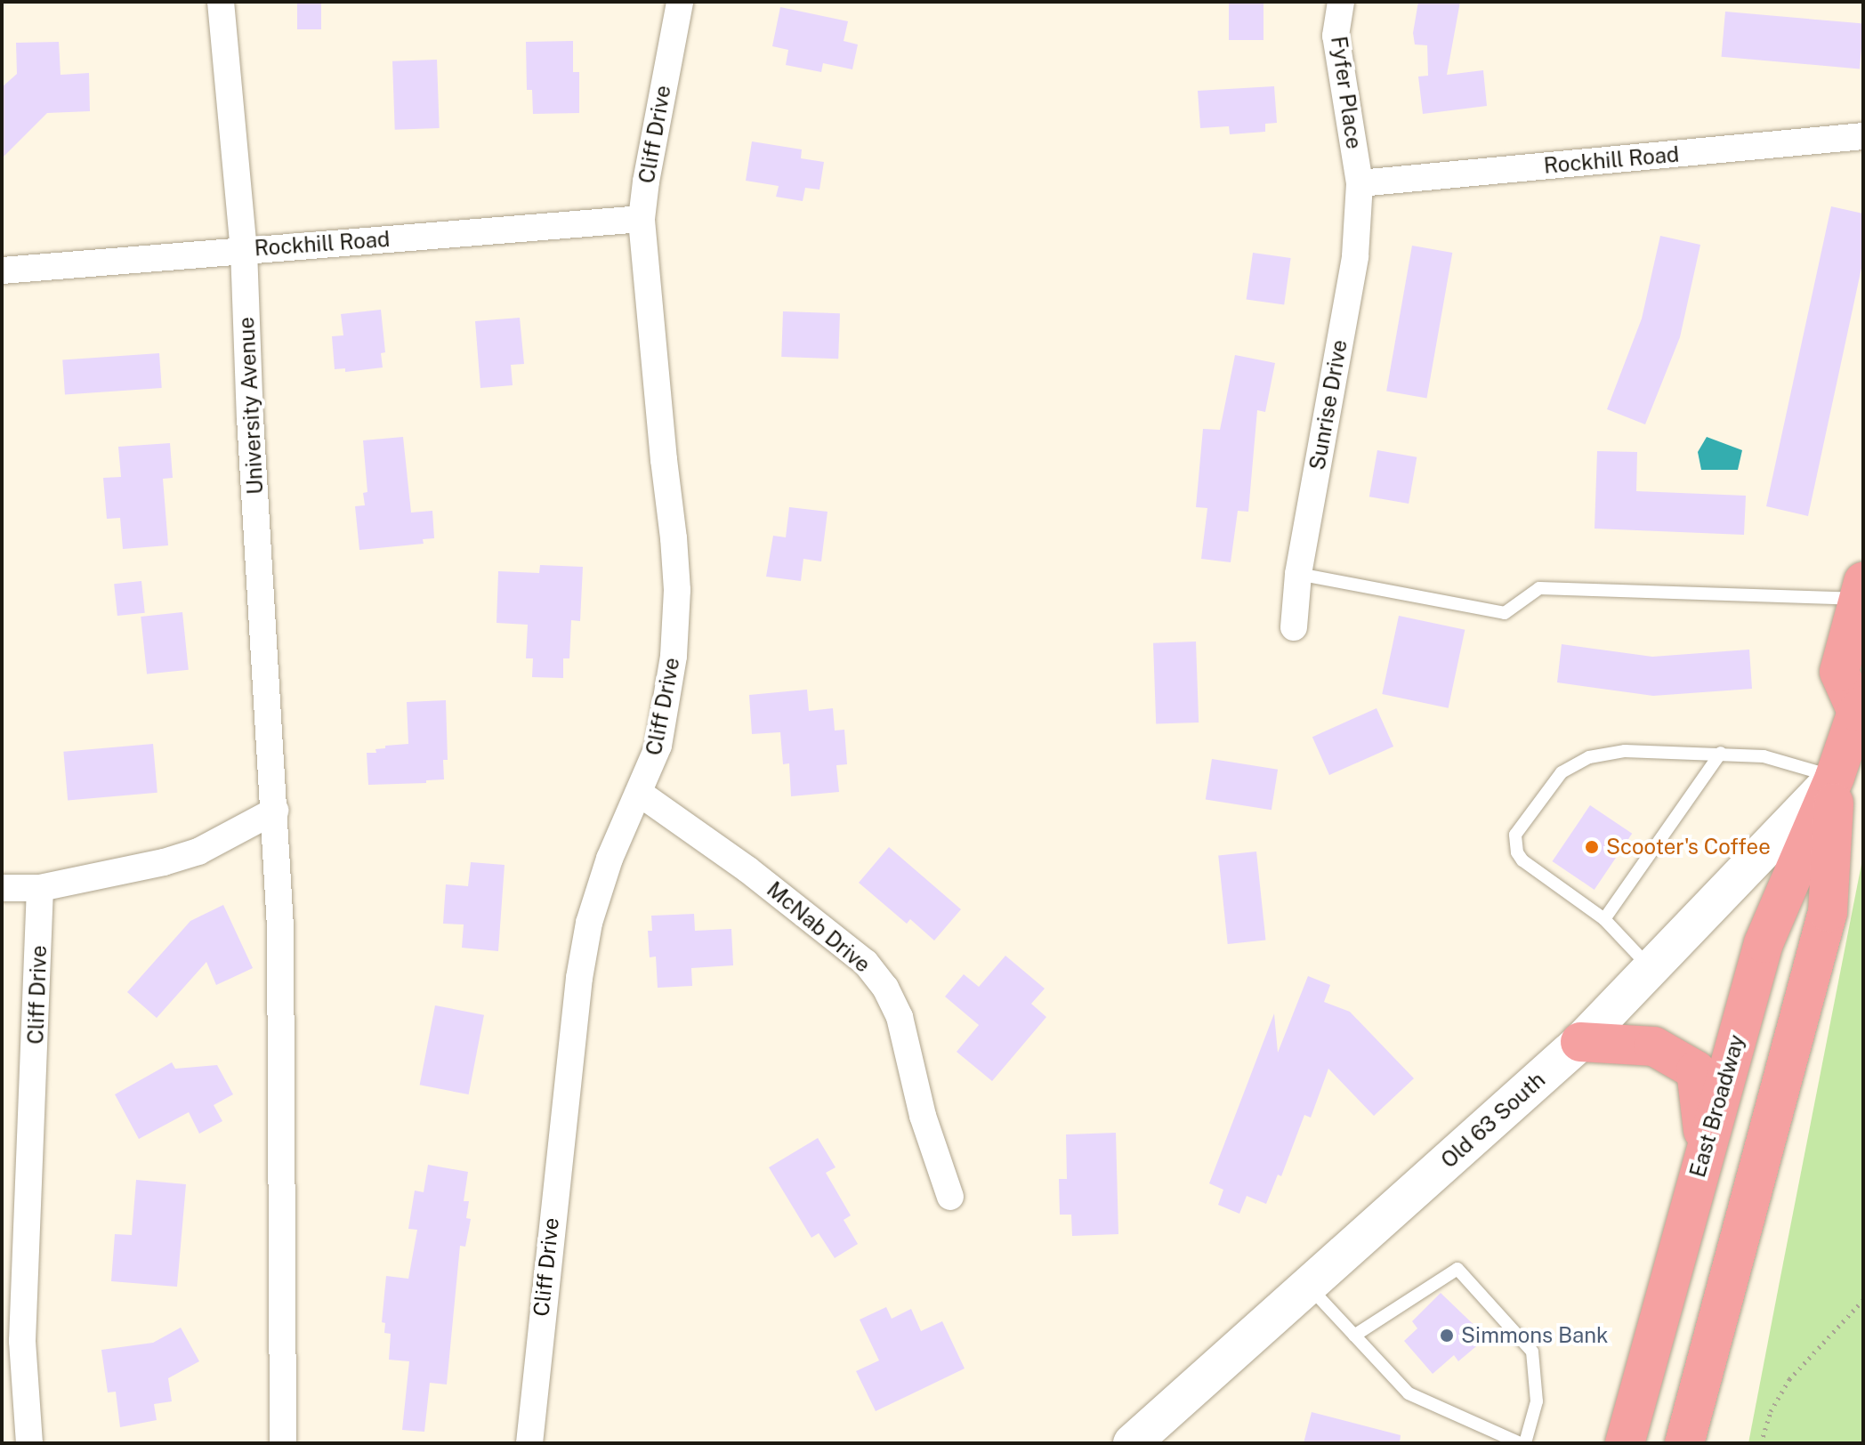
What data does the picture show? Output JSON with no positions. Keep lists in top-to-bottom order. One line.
{"streets":{"main road":["East Broadway","Old 63 South"],"street":["Fyfer Place","Cliff Drive","Rockhill Road","Sunrise Drive","University Avenue","McNab Drive"]},"crossings":[["Fyfer Place","Rockhill Road"],["Fyfer Place","Sunrise Drive"],["Cliff Drive","Rockhill Road"],["Cliff Drive","McNab Drive"],["Rockhill Road","Sunrise Drive"],["Rockhill Road","University Avenue"],["East Broadway","Old 63 South"]],"places":["Scooter's Coffee","Simmons Bank"]}
